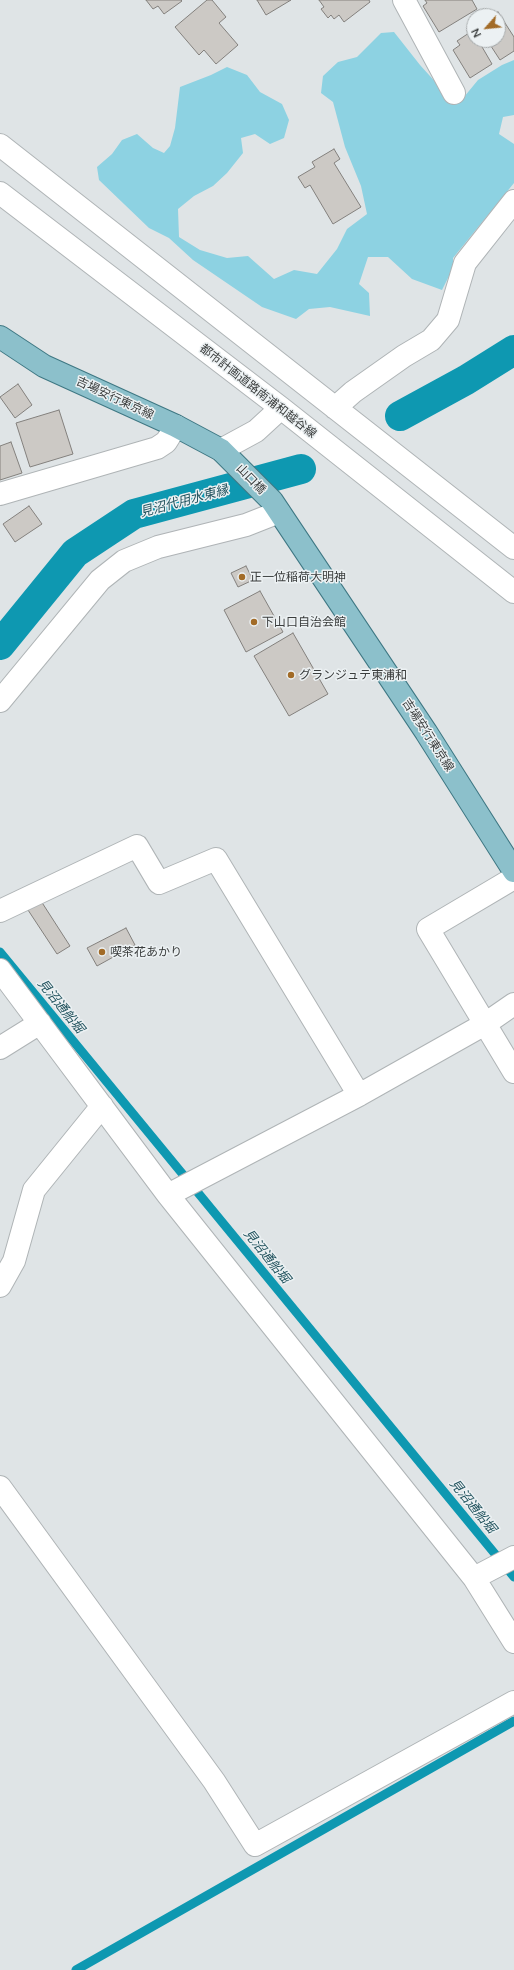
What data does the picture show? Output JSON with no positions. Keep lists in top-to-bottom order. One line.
{"streets":{"main road":["吉場安行東京線","山口橋"],"street":["都市計画道路南浦和越谷線"]},"crossings":[["吉場安行東京線","山口橋"]],"water":["見沼代用水東縁","見沼通船堀"],"places":["正一位稲荷大明神","下山口自治会館","グランジュテ東浦和","喫茶花あかり"],"north":"bottom left"}
